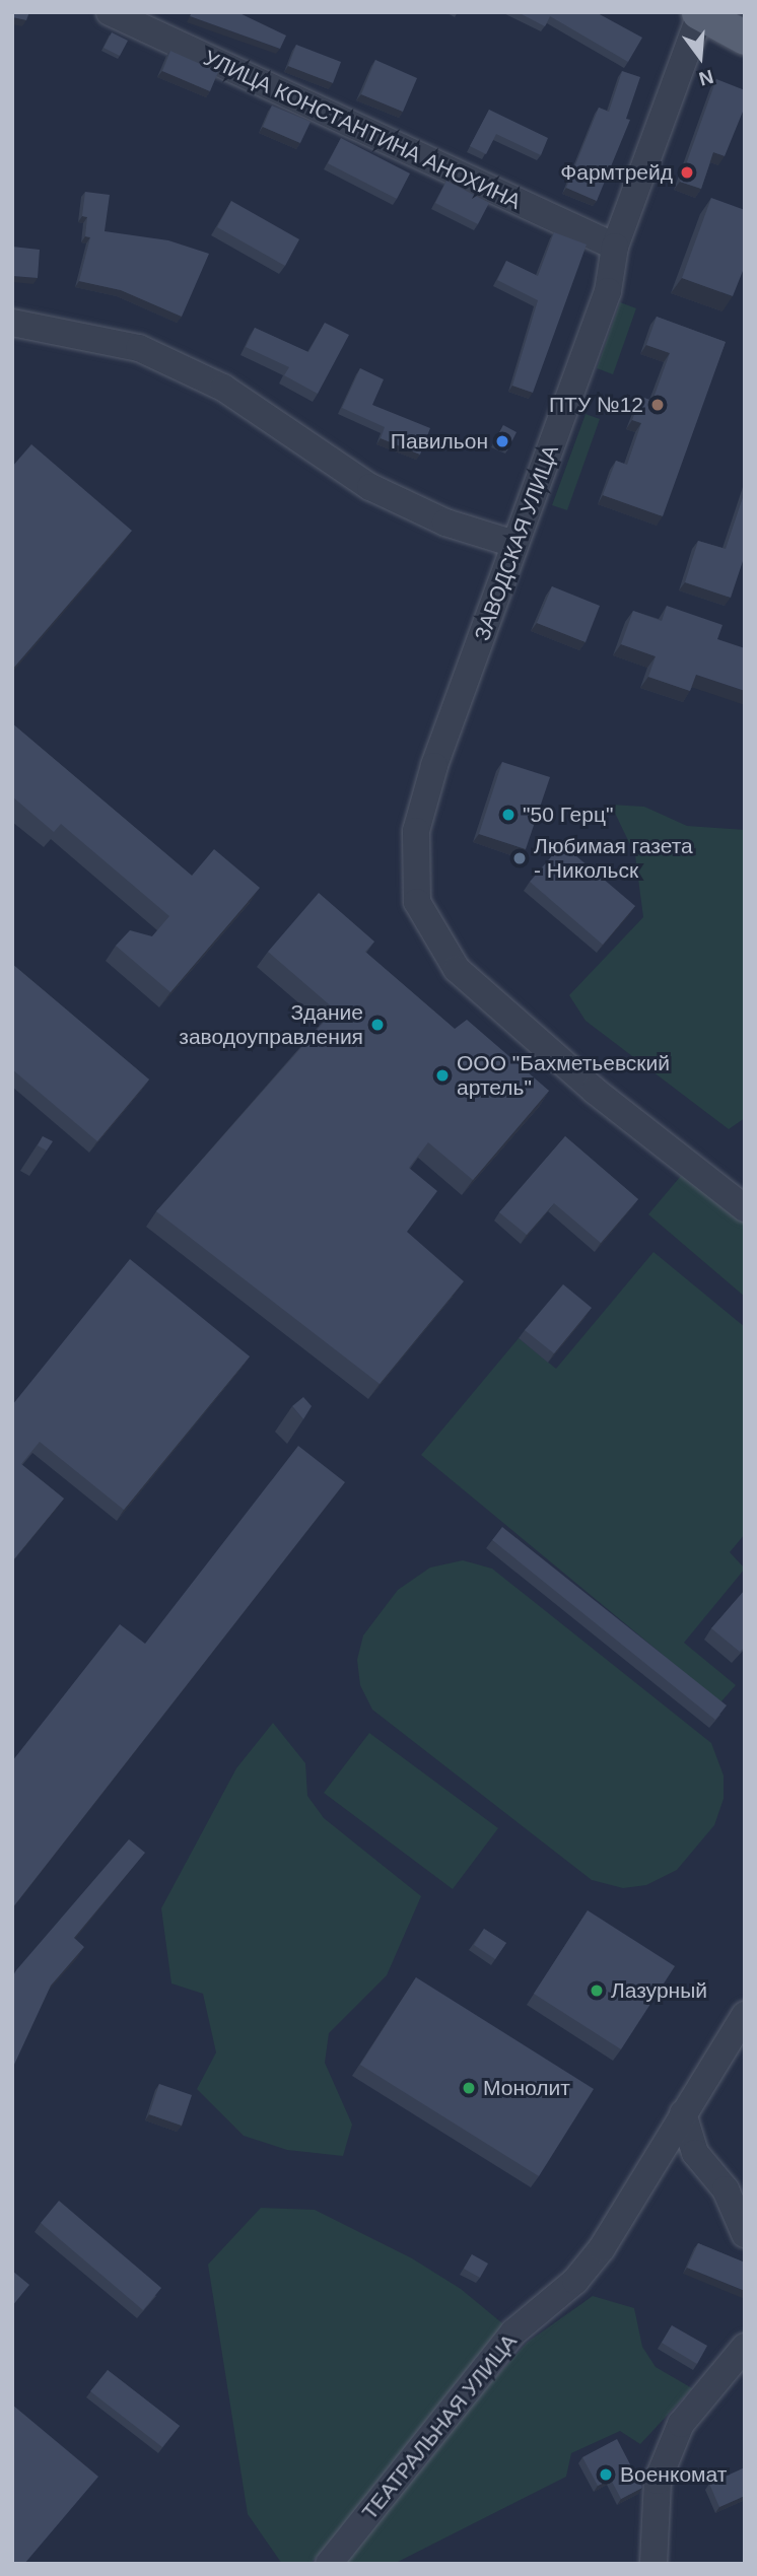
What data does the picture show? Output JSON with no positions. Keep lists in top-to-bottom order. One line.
{"streets":{"street":["УЛИЦА КОНСТАНТИНА АНОХИНА","ЗАВОДСКАЯ УЛИЦА","ТЕАТРАЛЬНАЯ УЛИЦА"]},"crossings":[["УЛИЦА КОНСТАНТИНА АНОХИНА","ЗАВОДСКАЯ УЛИЦА"]],"places":["Фармтрейд","ПТУ №12","Павильон","\"50 Герц\"","Любимая газета - Никольск","Здание заводоуправления","ООО \"Бахметьевский артель\"","Лазурный","Монолит","Военкомат"],"north":"bottom"}
